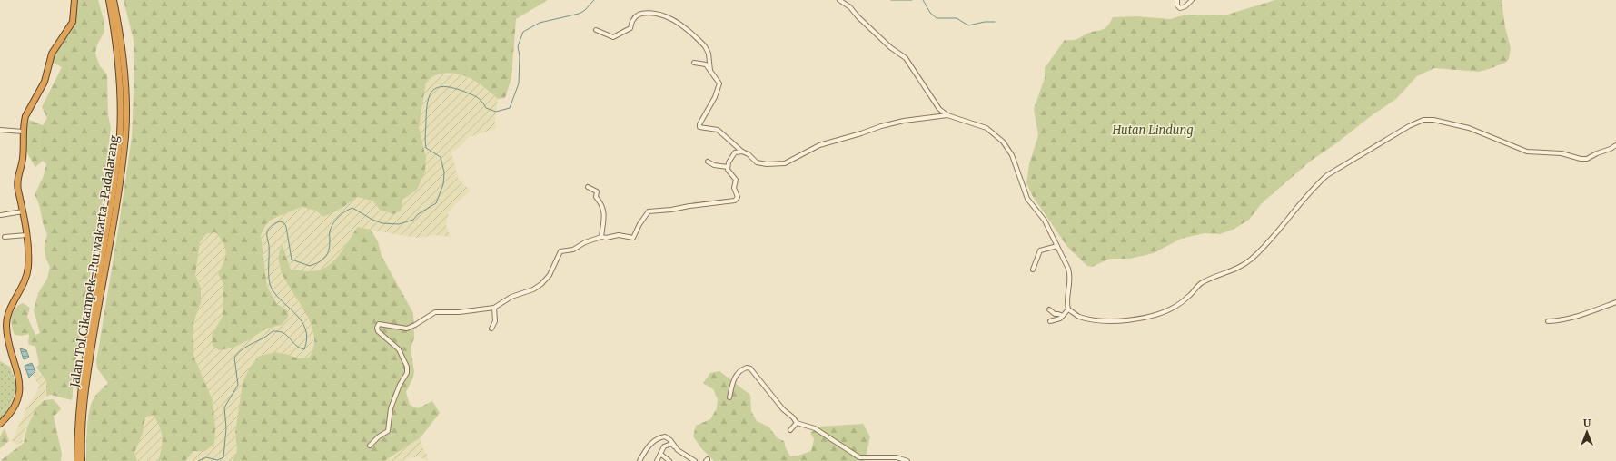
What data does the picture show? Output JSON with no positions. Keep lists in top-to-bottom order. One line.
{"streets":{"highway":["Jalan Tol Cikampek–Purwakarta–Padalarang"]},"parks":["Hutan Lindung"],"north":"top"}
